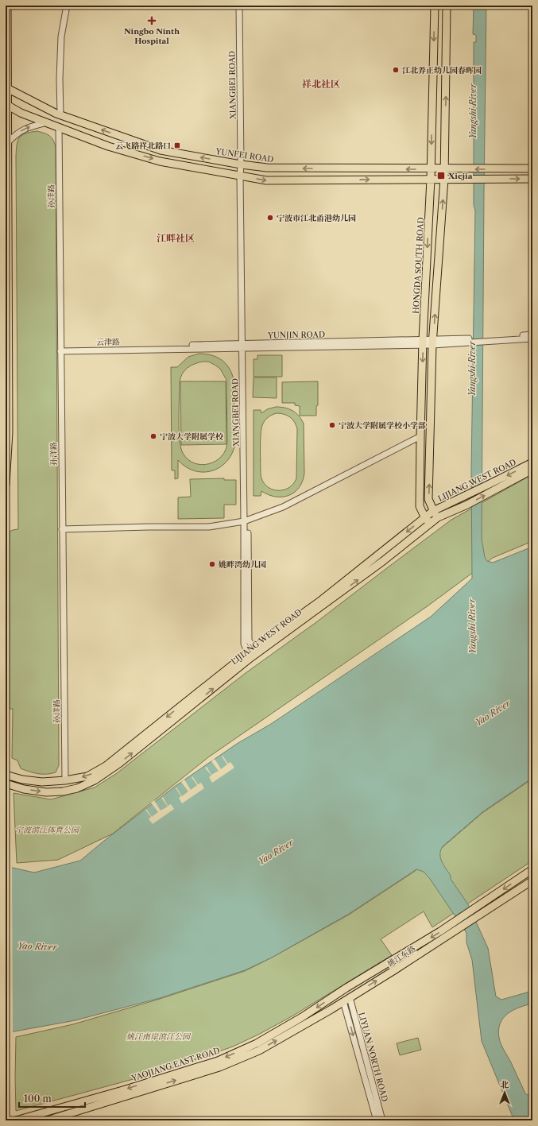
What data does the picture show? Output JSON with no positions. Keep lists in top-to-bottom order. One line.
{"streets":{"main road":["YUNFEI ROAD","HONGDA SOUTH ROAD","LIJIANG WEST ROAD","姚江东路","YAOJIANG EAST ROAD"],"street":["XIANGBEI ROAD","孙洋路","YUNJIN ROAD","LIYUAN NORTH ROAD"]},"crossings":[["XIANGBEI ROAD","YUNFEI ROAD"],["XIANGBEI ROAD","YUNJIN ROAD"],["XIANGBEI ROAD","LIJIANG WEST ROAD"],["YUNFEI ROAD","HONGDA SOUTH ROAD"],["孙洋路","YUNJIN ROAD"],["孙洋路","LIJIANG WEST ROAD"],["HONGDA SOUTH ROAD","YUNJIN ROAD"],["HONGDA SOUTH ROAD","LIJIANG WEST ROAD"],["姚江东路","LIYUAN NORTH ROAD"],["姚江东路","YAOJIANG EAST ROAD"],["LIYUAN NORTH ROAD","YAOJIANG EAST ROAD"]],"one_way":["YAOJIANG EAST ROAD"],"districts":["祥北社区","江畔社区"],"water":["Yangshi River","Yao River"],"parks":["宁波滨江体育公园","姚江南岸滨江公园"],"places":{"health":["Ningbo Ninth Hospital"],"other":["江北养正幼儿园春晖园","宁波市江北甬港幼儿园","宁波大学附属学校小学部","宁波大学附属学校","姚畔湾幼儿园"],"transit":["云飞路祥北路口","Xiejia"]},"scale_bar":"100 m","north":"top"}
